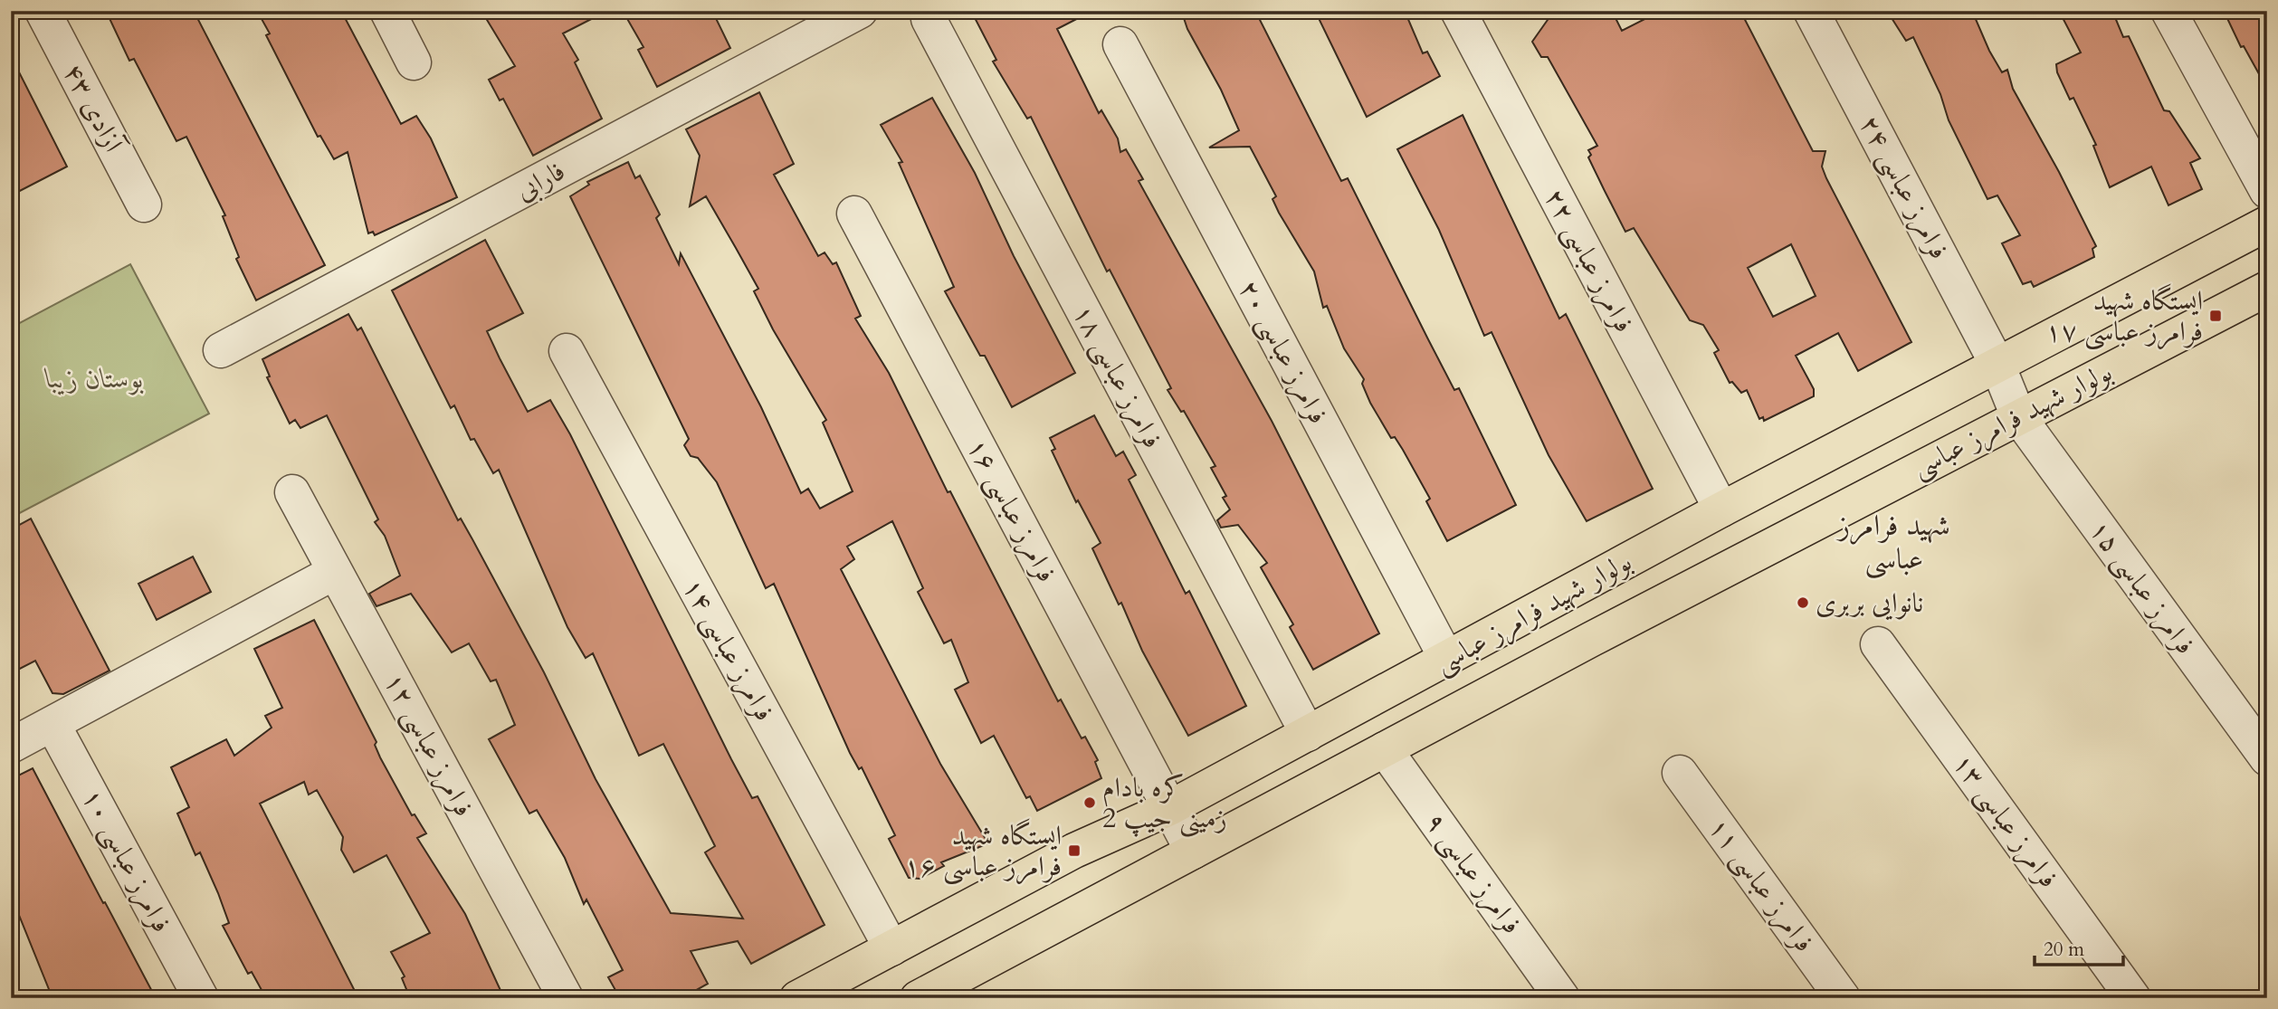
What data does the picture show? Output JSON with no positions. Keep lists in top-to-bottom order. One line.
{"streets":{"main road":["بولوار شهید فرامرز عباسی"],"street":["۴۳ آزادی","فارابی","فرامرز عباسی ۲۴","فرامرز عباسی ۲۲","فرامرز عباسی ۲۰","فرامرز عباسی ۱۸","فرامرز عباسی ۱۶","فرامرز عباسی ۱۵","فرامرز عباسی ۱۴","فرامرز عباسی ۱۲","فرامرز عباسی ۱۳","فرامرز عباسی ۱۰","فرامرز عباسی ۹","فرامرز عباسی ۱۱"]},"crossings":[["فرامرز عباسی ۲۴","بولوار شهید فرامرز عباسی"],["فرامرز عباسی ۲۴","فرامرز عباسی ۱۵"],["فرامرز عباسی ۲۲","بولوار شهید فرامرز عباسی"],["فرامرز عباسی ۲۰","بولوار شهید فرامرز عباسی"],["فرامرز عباسی ۱۸","بولوار شهید فرامرز عباسی"],["بولوار شهید فرامرز عباسی","فرامرز عباسی ۱۶"],["بولوار شهید فرامرز عباسی","فرامرز عباسی ۱۵"],["بولوار شهید فرامرز عباسی","فرامرز عباسی ۱۴"],["بولوار شهید فرامرز عباسی","فرامرز عباسی ۹"]],"districts":["شهید فرامرز عباسی"],"parks":["بوستان زیبا"],"places":{"transit":["ایستگاه شهید فرامرز عباسی ۱۷","ایستگاه شهید فرامرز عباسی ۱۶"],"other":["نانوایی بربری","کره بادام زمینی جیپ 2"]},"scale_bar":"20 m"}
